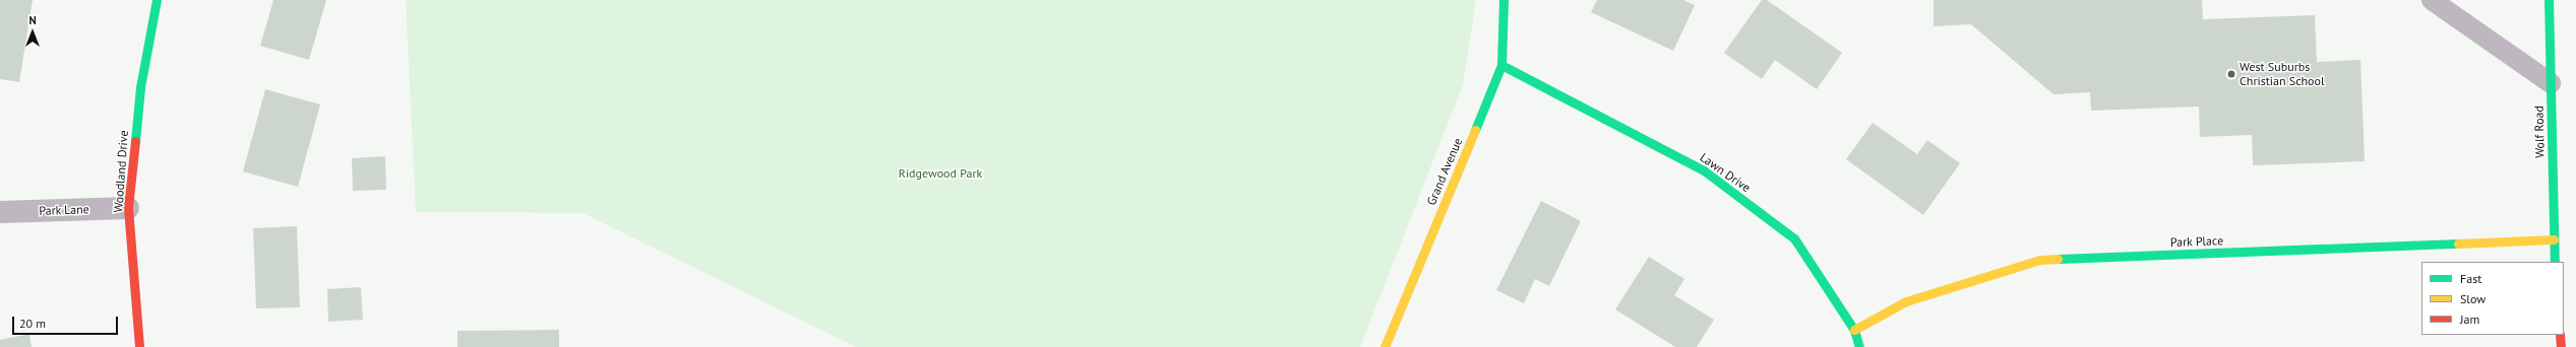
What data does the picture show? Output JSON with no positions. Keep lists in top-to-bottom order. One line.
{"streets":{"street":["Wolf Road","Woodland Drive","Grand Avenue","Lawn Drive","Park Lane","Park Place"]},"crossings":[["Wolf Road","Park Place"],["Woodland Drive","Park Lane"],["Grand Avenue","Lawn Drive"],["Lawn Drive","Park Place"]],"parks":["Ridgewood Park"],"places":["West Suburbs Christian School"],"legend":["Fast","Slow","Jam"],"scale_bar":"20 m","north":"top"}
